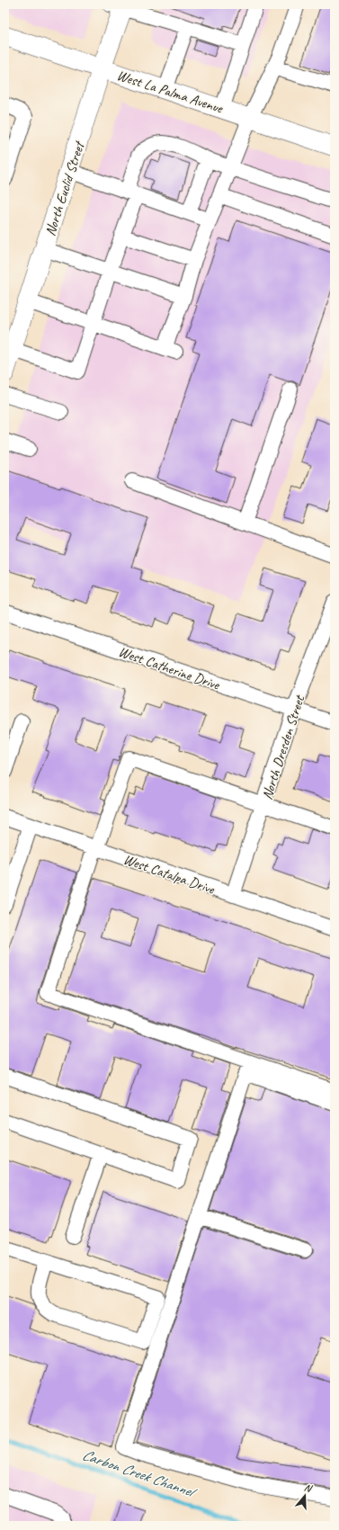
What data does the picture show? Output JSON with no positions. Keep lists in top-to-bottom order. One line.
{"streets":{"main road":["West La Palma Avenue","North Euclid Street"],"street":["West Catherine Drive","North Dresden Street","West Catalpa Drive"]},"crossings":[["West La Palma Avenue","North Euclid Street"],["West Catherine Drive","North Dresden Street"],["North Dresden Street","West Catalpa Drive"]],"water":["Carbon Creek Channel"],"north":"top"}
